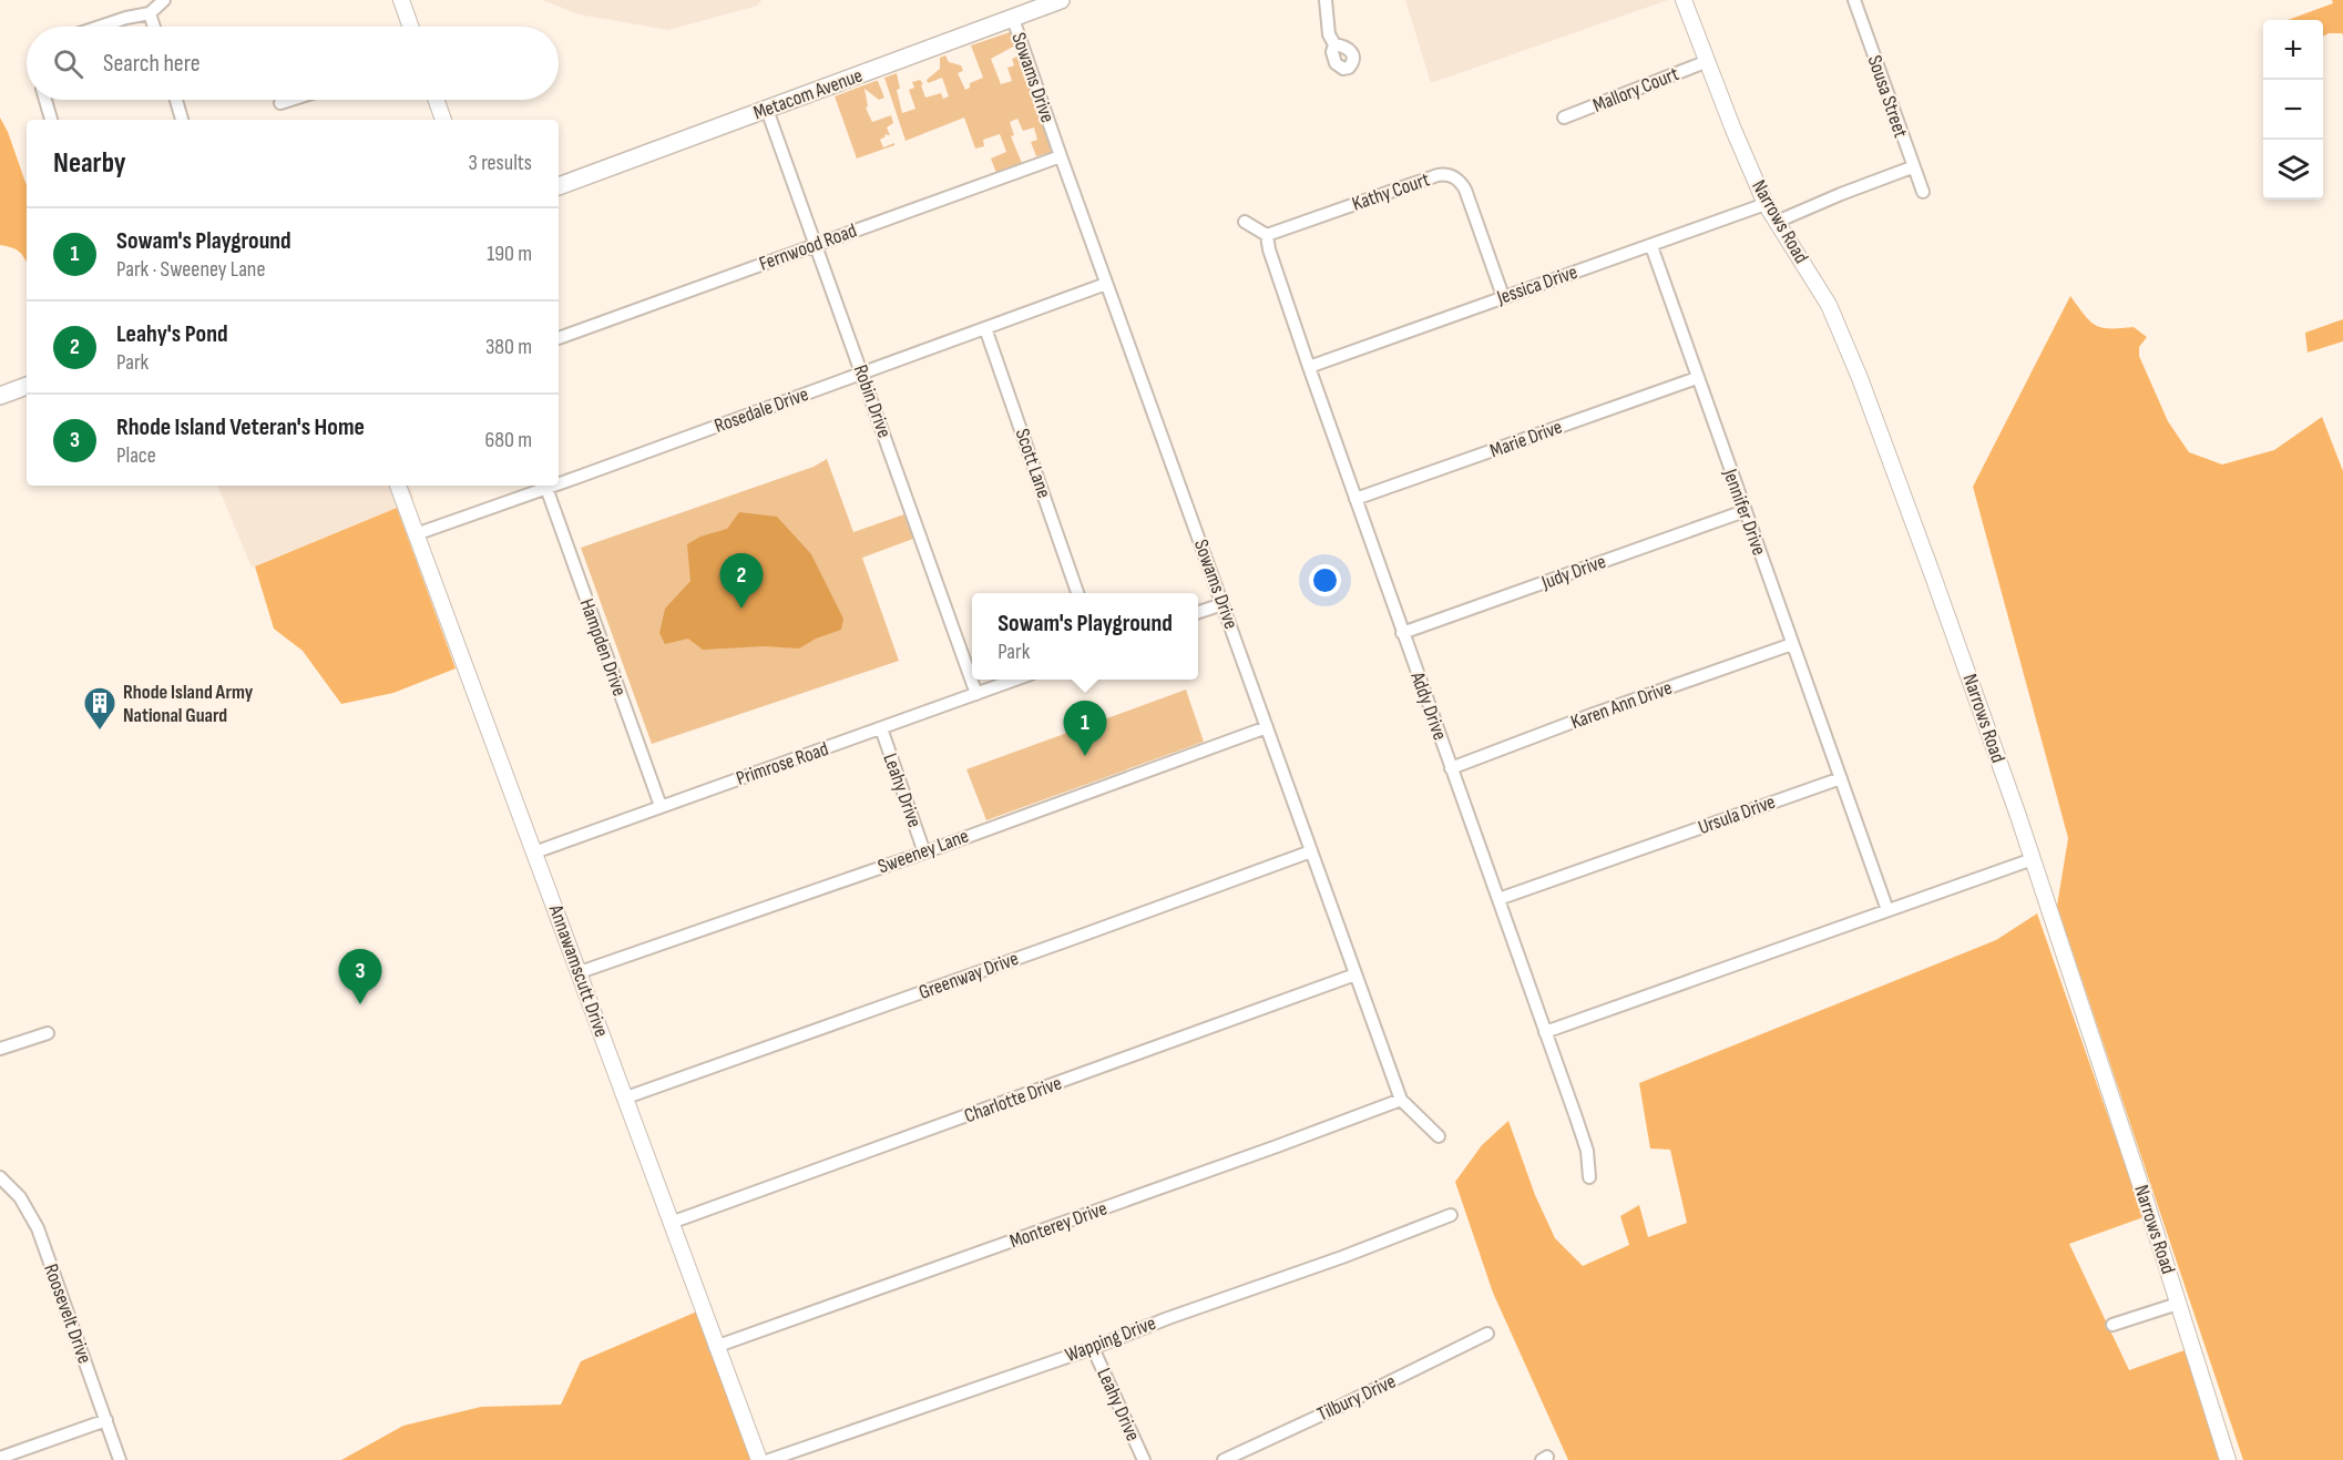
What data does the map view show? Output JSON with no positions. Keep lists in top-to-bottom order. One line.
{"streets":{"main road":["Metacom Avenue"],"street":["Sowams Drive","Mallory Court","Sousa Street","Kathy Court","Narrows Road","Fernwood Road","Jessica Drive","Robin Drive","Rosedale Drive","Marie Drive","Scott Lane","Jennifer Drive","Judy Drive","Hampden Drive","Karen Ann Drive","Addy Drive","Primrose Road","Leahy Drive","Ursula Drive","Sweeney Lane","Annawamscutt Drive","Greenway Drive","Charlotte Drive","Monterey Drive","Roosevelt Drive","Wapping Drive","Tilbury Drive"]},"crossings":[["Sowams Drive","Metacom Avenue"],["Sowams Drive","Fernwood Road"],["Sowams Drive","Rosedale Drive"],["Sowams Drive","Sweeney Lane"],["Sowams Drive","Greenway Drive"],["Sowams Drive","Charlotte Drive"],["Sowams Drive","Monterey Drive"],["Mallory Court","Narrows Road"],["Metacom Avenue","Robin Drive"],["Kathy Court","Jessica Drive"],["Kathy Court","Addy Drive"],["Narrows Road","Jessica Drive"],["Fernwood Road","Robin Drive"],["Jessica Drive","Jennifer Drive"],["Jessica Drive","Addy Drive"],["Robin Drive","Rosedale Drive"],["Robin Drive","Primrose Road"],["Rosedale Drive","Scott Lane"],["Rosedale Drive","Hampden Drive"],["Rosedale Drive","Annawamscutt Drive"],["Marie Drive","Jennifer Drive"],["Marie Drive","Addy Drive"],["Jennifer Drive","Judy Drive"],["Jennifer Drive","Karen Ann Drive"],["Jennifer Drive","Ursula Drive"],["Judy Drive","Addy Drive"],["Hampden Drive","Primrose Road"],["Karen Ann Drive","Addy Drive"],["Addy Drive","Ursula Drive"],["Primrose Road","Leahy Drive"],["Primrose Road","Annawamscutt Drive"],["Leahy Drive","Sweeney Lane"],["Leahy Drive","Wapping Drive"],["Sweeney Lane","Annawamscutt Drive"],["Annawamscutt Drive","Greenway Drive"],["Annawamscutt Drive","Charlotte Drive"],["Annawamscutt Drive","Monterey Drive"]],"places":{"building":["Rhode Island Army National Guard"]},"page":{"map_buttons":["+","−"],"search":"Search here","heading":["Nearby","3 results"],"list":[{"mark":"1","name":"Sowam's Playground","note":"Park · Sweeney Lane","value":"190 m"},{"mark":"2","name":"Leahy's Pond","note":"Park","value":"380 m"},{"mark":"3","name":"Rhode Island Veteran's Home","note":"Place","value":"680 m"}],"pins":["2","1","3"],"popup":["Sowam's Playground","Park"]}}
